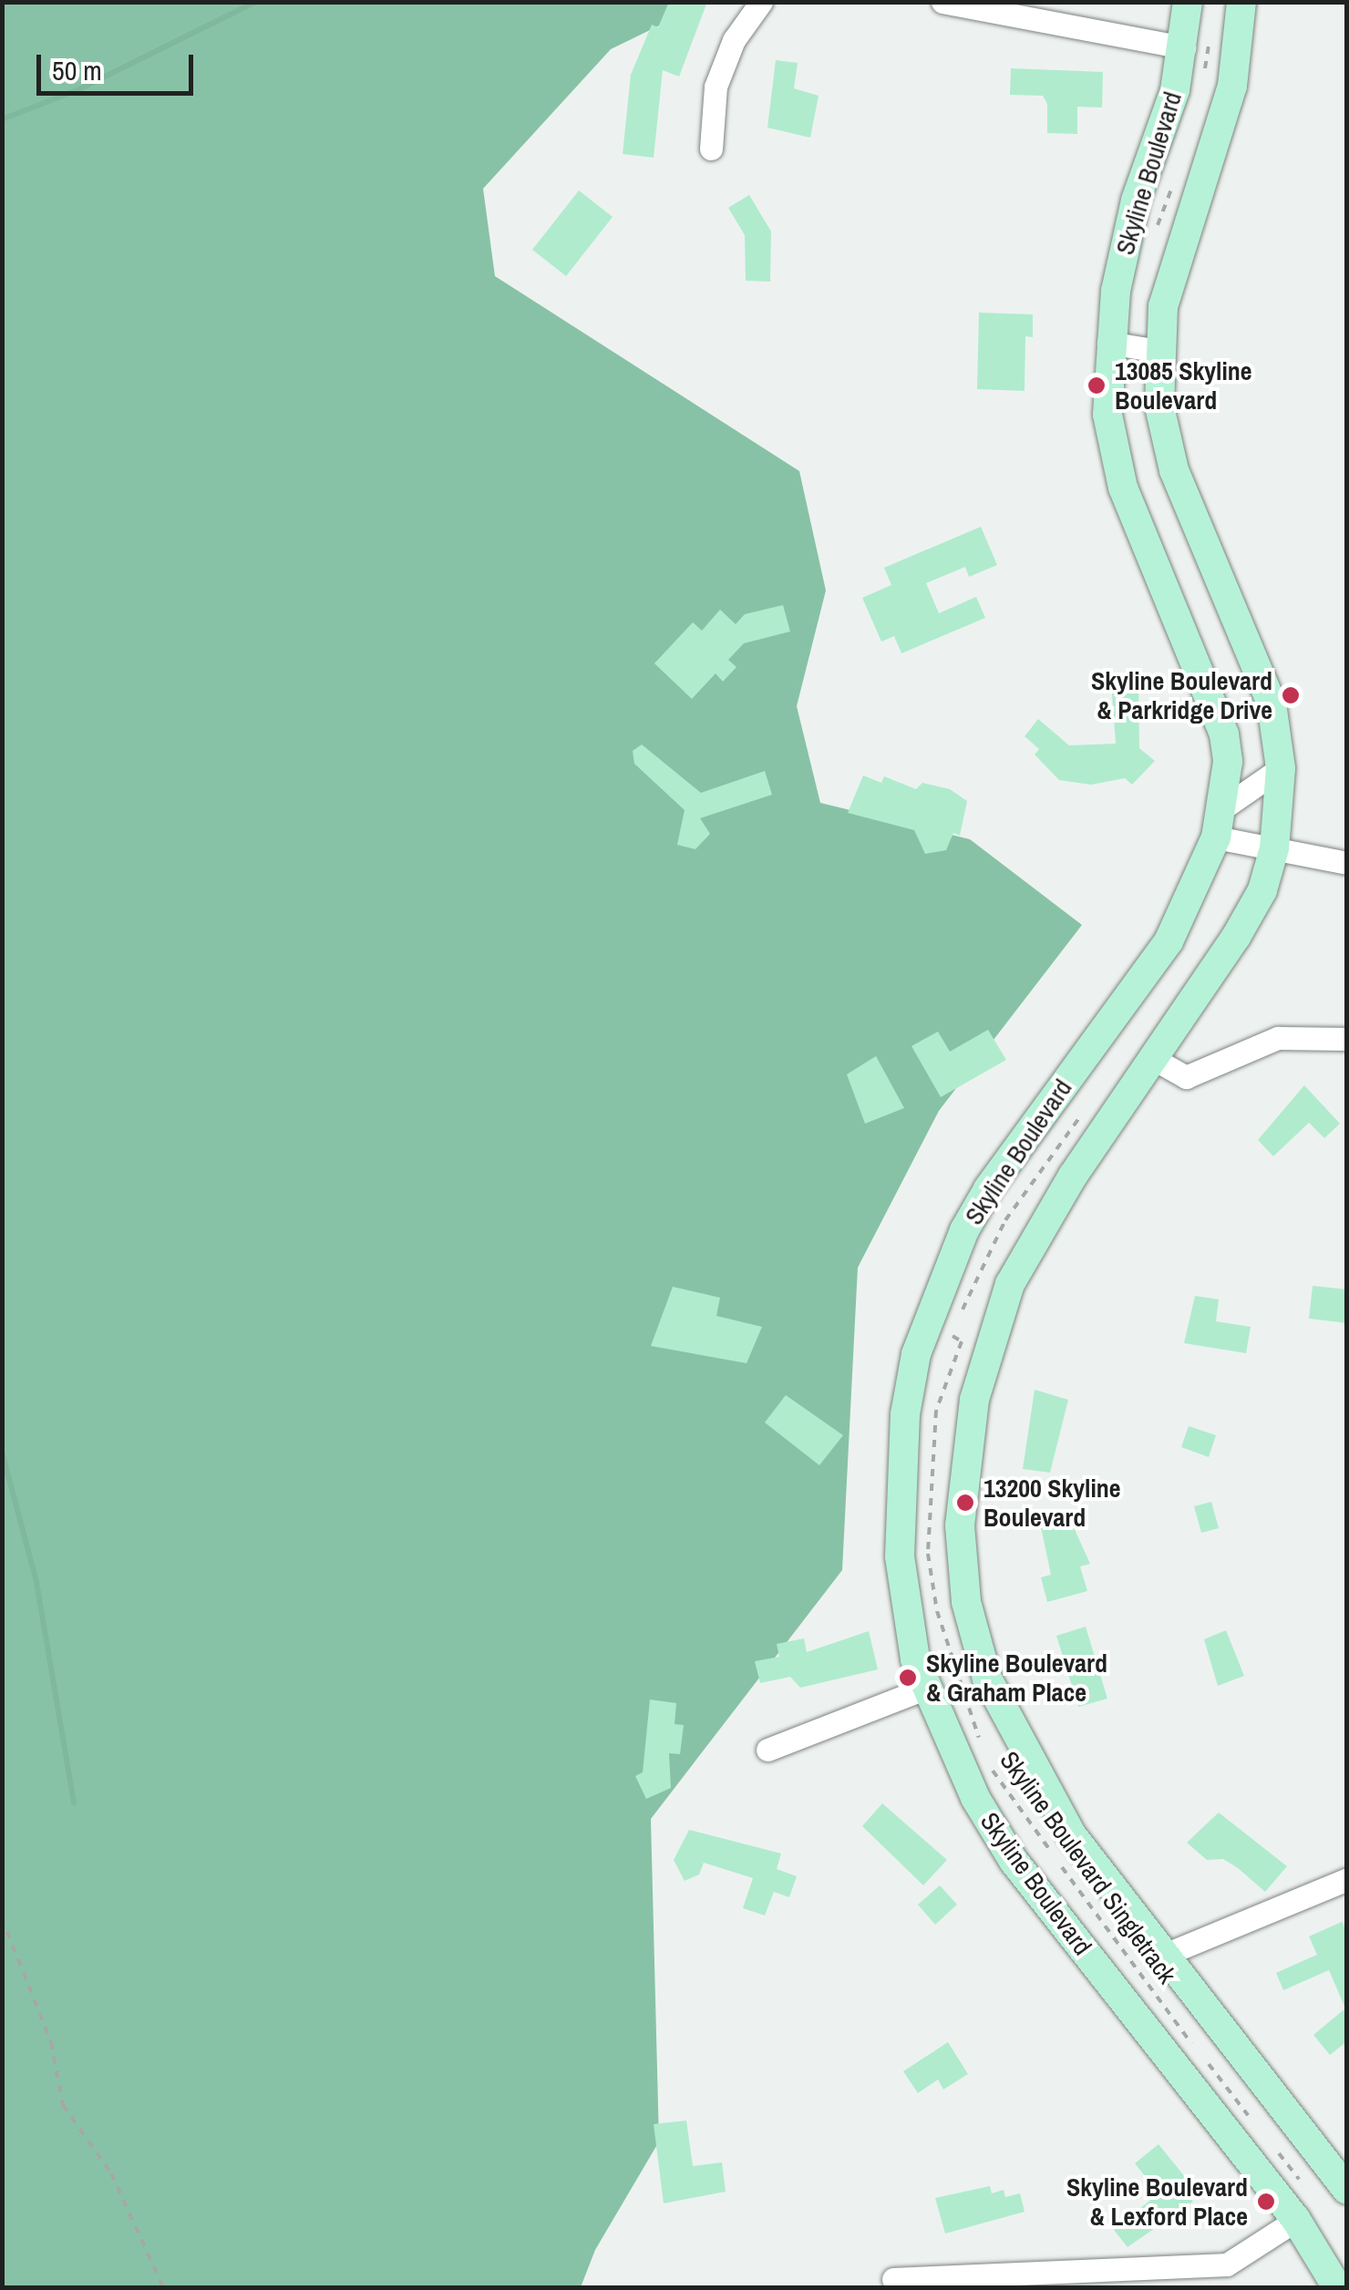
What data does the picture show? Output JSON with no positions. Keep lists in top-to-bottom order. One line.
{"streets":{"main road":["Skyline Boulevard"],"path":["Skyline Boulevard Singletrack"]},"places":["13085 Skyline Boulevard","Skyline Boulevard & Parkridge Drive","13200 Skyline Boulevard","Skyline Boulevard & Graham Place","Skyline Boulevard & Lexford Place"],"scale_bar":"50 m"}
